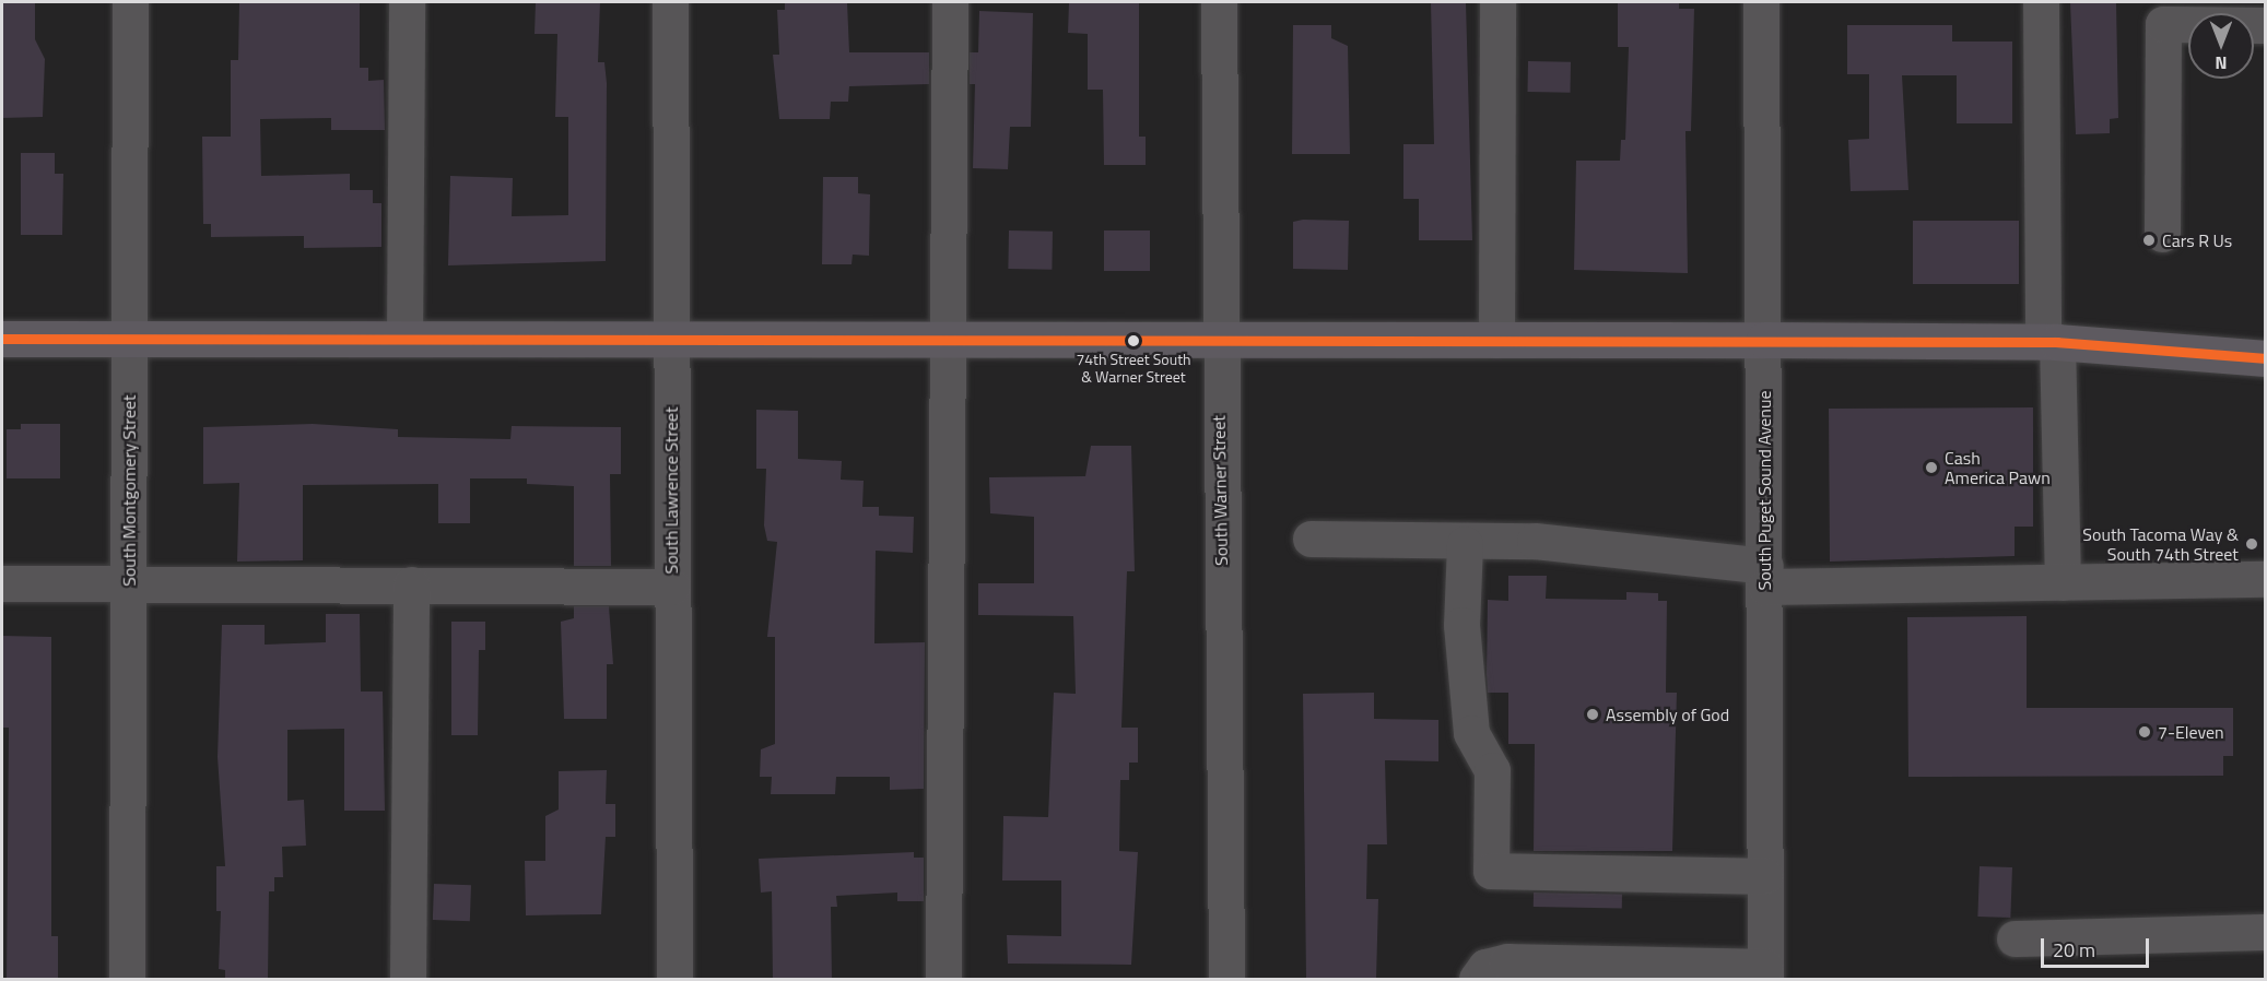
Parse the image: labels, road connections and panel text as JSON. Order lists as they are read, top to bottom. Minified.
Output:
{"streets":{"street":["South Montgomery Street","South Lawrence Street","South Warner Street","South Puget Sound Avenue"]},"places":["Cars R Us","74th Street South & Warner Street","Cash America Pawn","South Tacoma Way & South 74th Street","Assembly of God","7-Eleven"],"scale_bar":"20 m","north":"bottom"}
